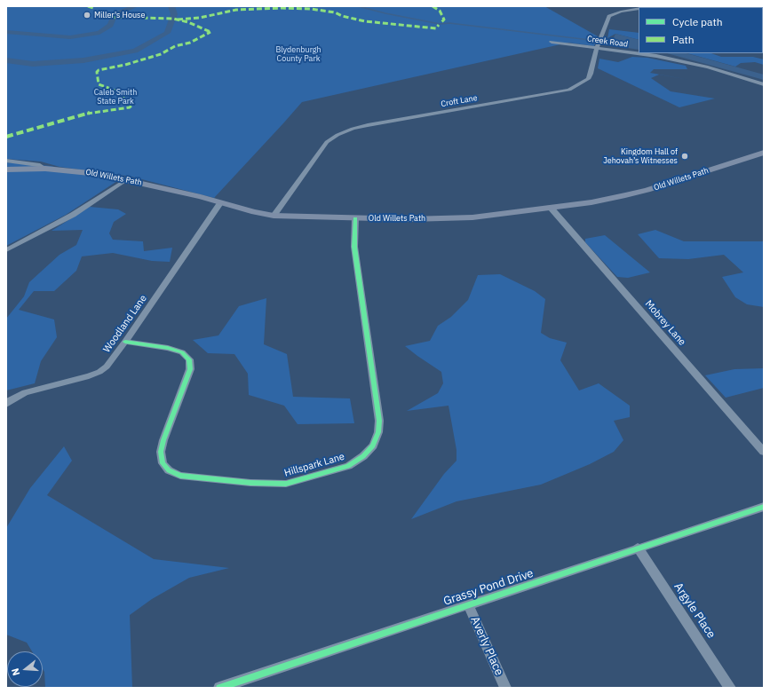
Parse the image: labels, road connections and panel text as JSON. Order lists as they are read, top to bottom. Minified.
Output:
{"streets":{"main road":["Old Willets Path"],"street":["Creek Road","Croft Lane","Mobrey Lane","Woodland Lane","Hillspark Lane","Grassy Pond Drive","Argyle Place","Averly Place"]},"crossings":[["Creek Road","Croft Lane"],["Croft Lane","Old Willets Path"],["Old Willets Path","Mobrey Lane"],["Old Willets Path","Woodland Lane"],["Old Willets Path","Hillspark Lane"],["Woodland Lane","Hillspark Lane"],["Grassy Pond Drive","Argyle Place"],["Grassy Pond Drive","Averly Place"]],"parks":["Blydenburgh County Park","Caleb Smith State Park"],"places":["Miller's House","Kingdom Hall of Jehovah’s Witnesses"],"legend":["Cycle path","Path"],"north":"left"}
